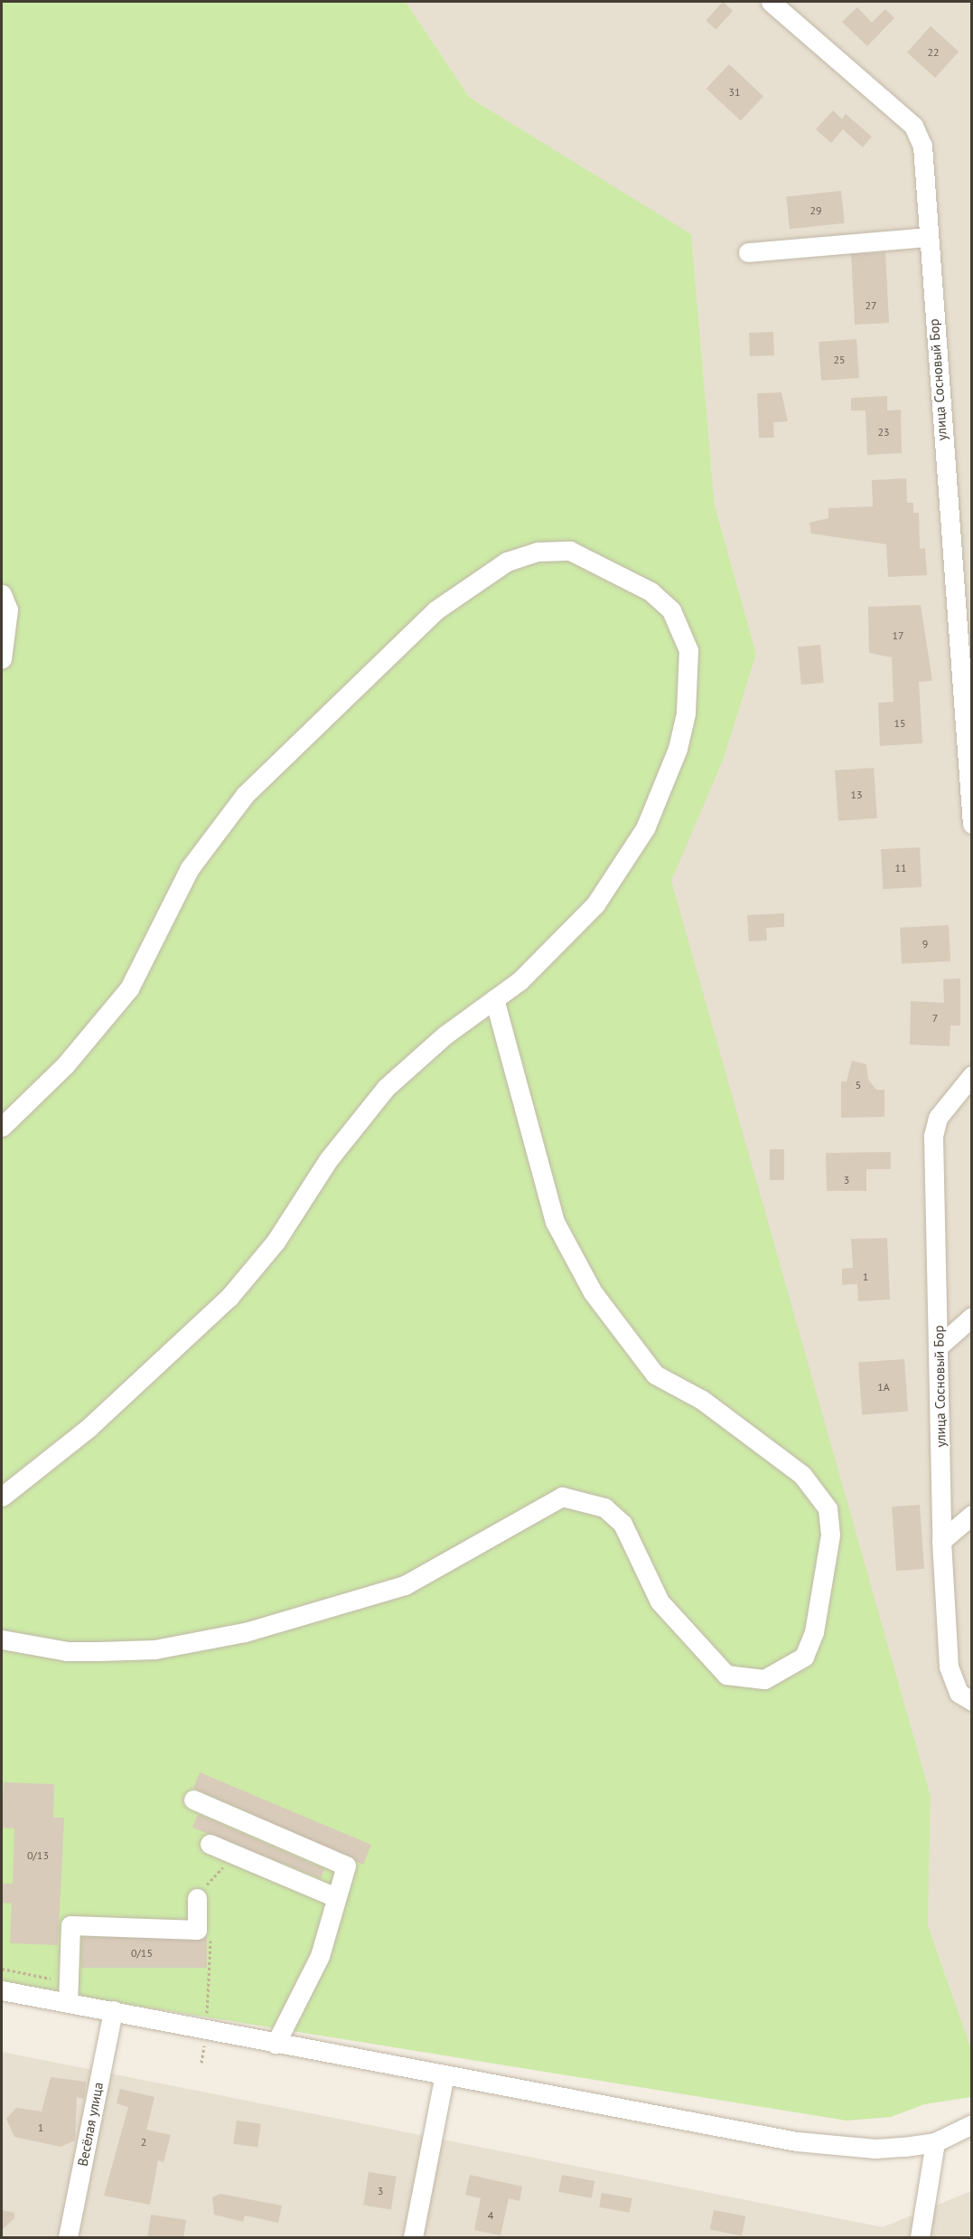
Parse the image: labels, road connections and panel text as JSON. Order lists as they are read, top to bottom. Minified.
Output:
{"streets":{"street":["улица Сосновый Бор","Весёлая улица"]},"house_numbers":["22","31","29","27","25","23","17","15","13","11","9","7","5","3","1","1А","0/13","0/15","1","2","3","4"]}
